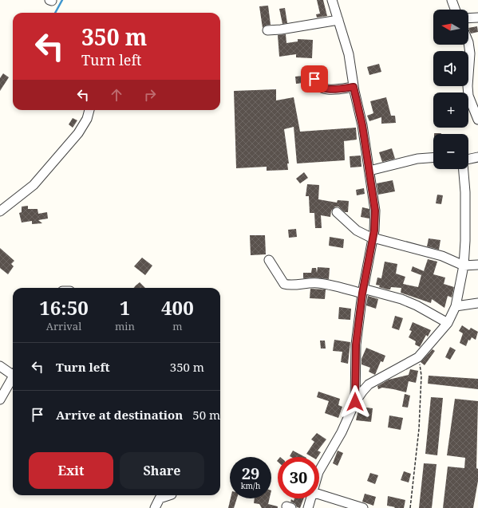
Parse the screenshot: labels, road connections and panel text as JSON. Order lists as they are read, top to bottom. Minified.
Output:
{"north":"left","page":{"map_buttons":["+","−"],"turn":["350 m","Turn left"],"eta":["16:50","Arrival","1","min","400","m"],"list":[{"name":"Turn left","value":"350 m"},{"name":"Arrive at destination","value":"50 m"}],"buttons":["Exit","Share"],"speed":"29 km/h","limit":"30"}}
